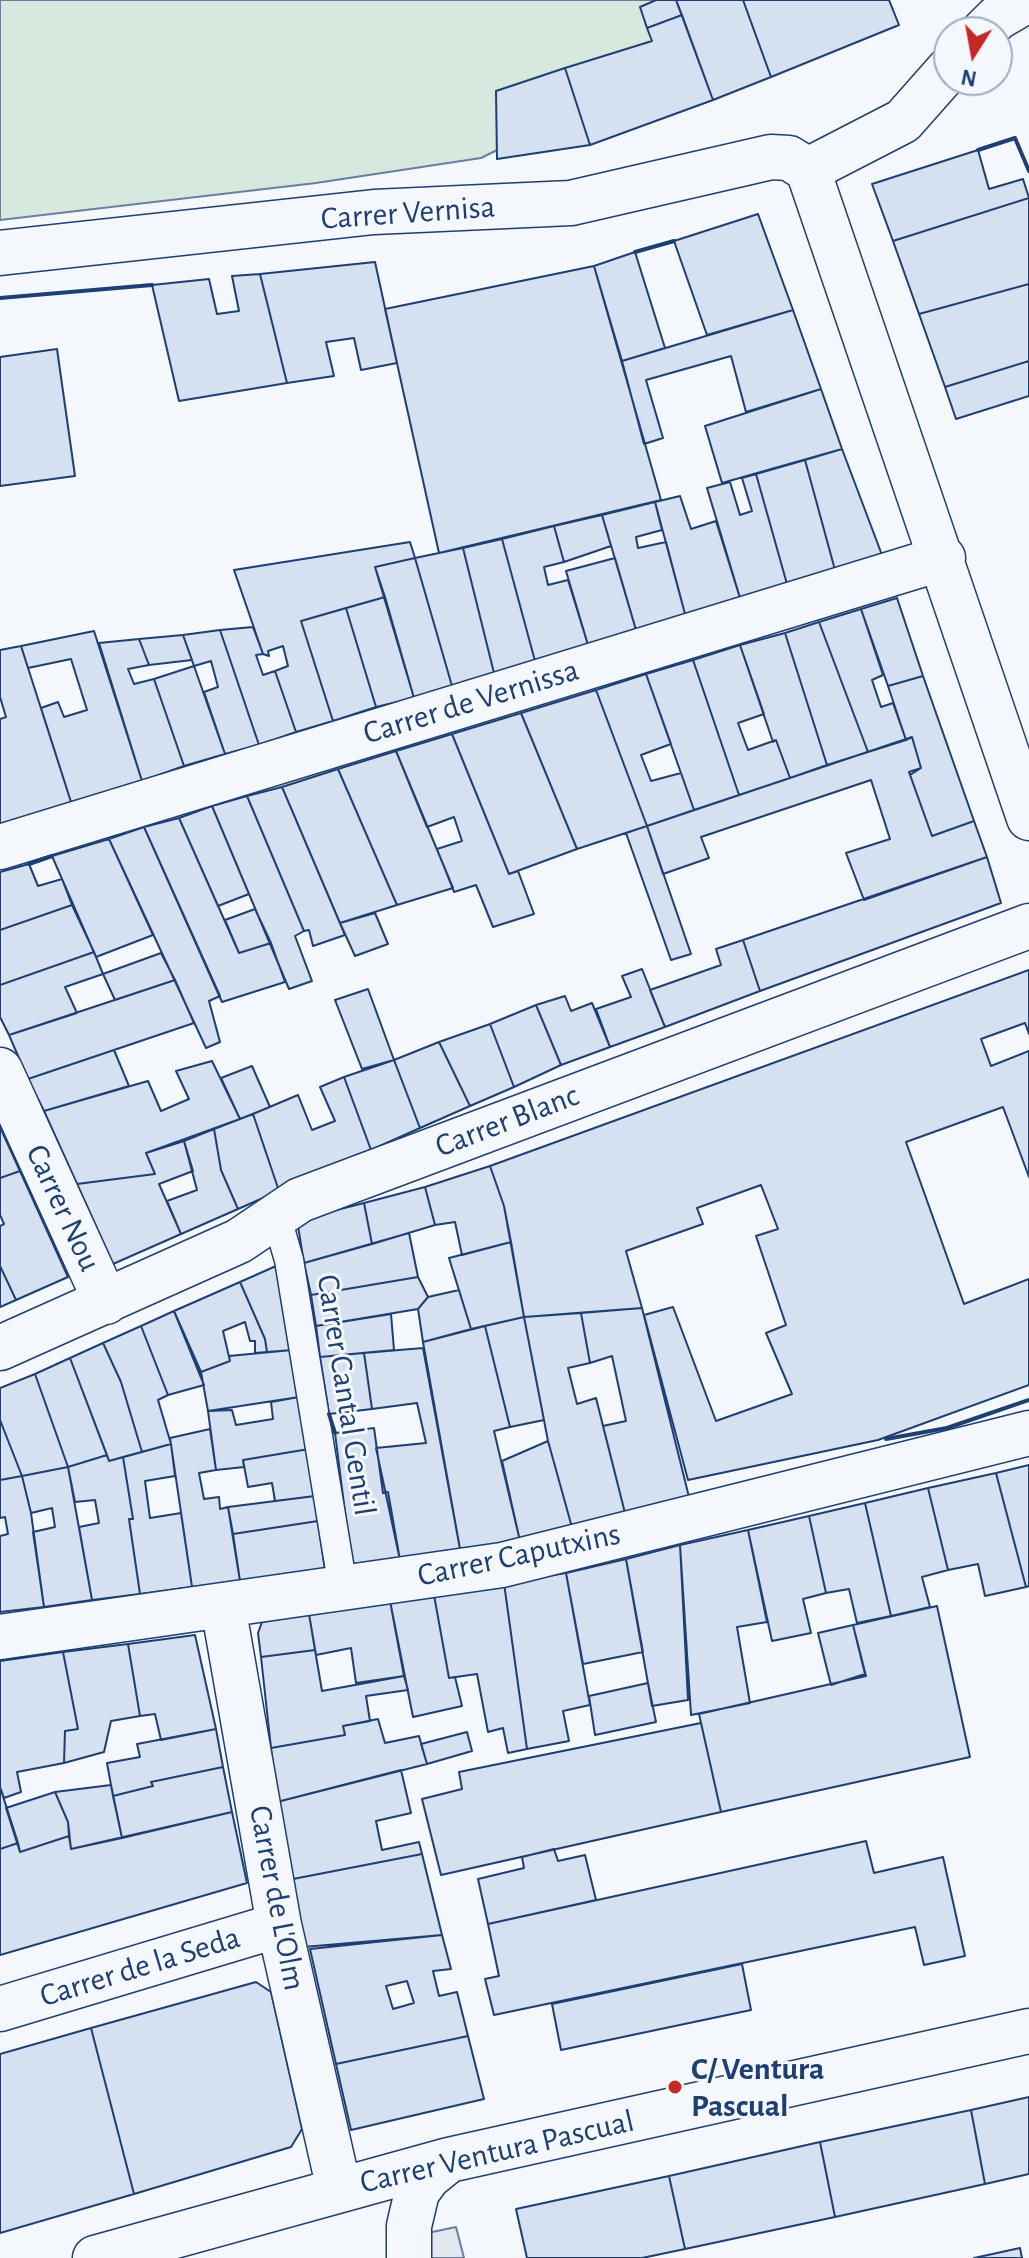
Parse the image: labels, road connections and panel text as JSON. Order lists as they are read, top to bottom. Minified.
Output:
{"streets":{"street":["Carrer Vernisa","Carrer de Vernissa","Carrer Blanc","Carrer Nou","Carrer Caputxins","Carrer de L'Olm","Carrer de la Seda","Carrer Ventura Pascual"],"lane":["Carrer Cantal Gentil"]},"crossings":[["Carrer Blanc","Carrer Nou"],["Carrer Blanc","Carrer Cantal Gentil"],["Carrer Cantal Gentil","Carrer Caputxins"],["Carrer Caputxins","Carrer de L'Olm"],["Carrer de L'Olm","Carrer de la Seda"],["Carrer de L'Olm","Carrer Ventura Pascual"]],"places":["C/ Ventura Pascual"],"north":"bottom"}
